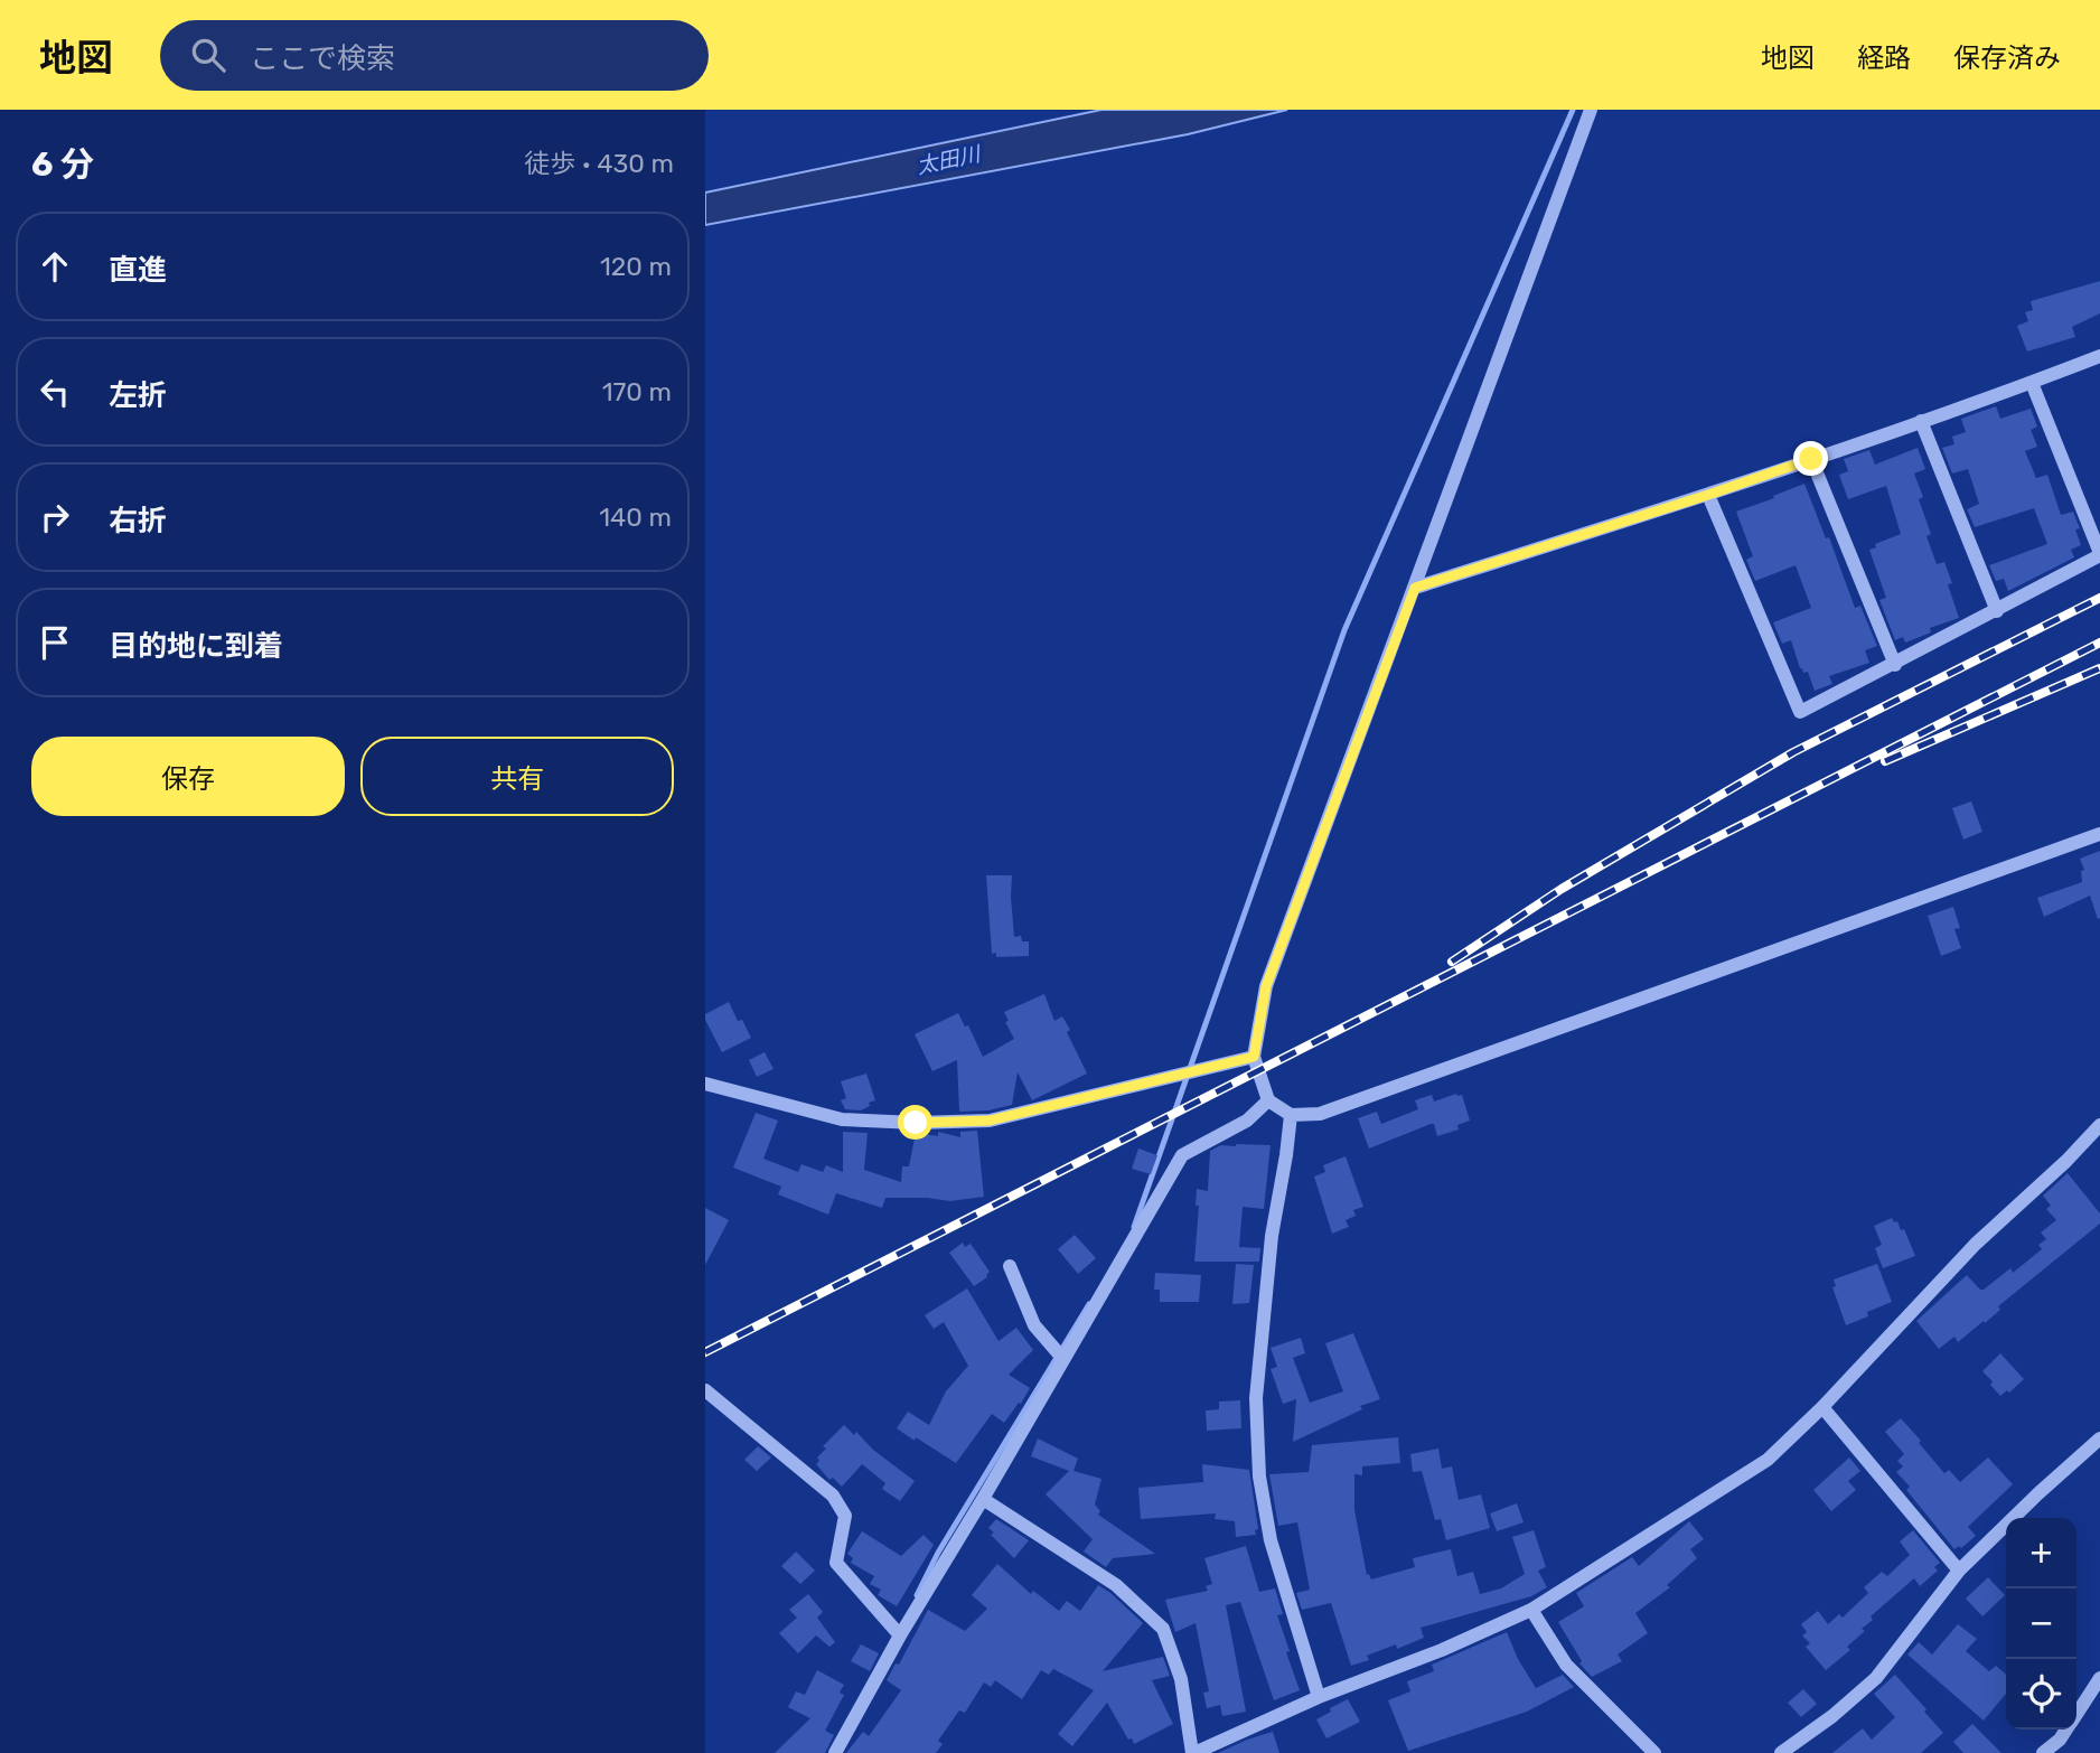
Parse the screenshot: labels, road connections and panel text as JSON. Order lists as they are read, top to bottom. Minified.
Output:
{"water":["太田川"],"page":{"header":"地図","search":"ここで検索","nav":["地図","経路","保存済み"],"heading":["6 分","徒歩 · 430 m"],"list":[["直進","120 m"],["左折","170 m"],["右折","140 m"],"目的地に到着"],"buttons":["保存","共有"],"map_buttons":["+","−"]}}
